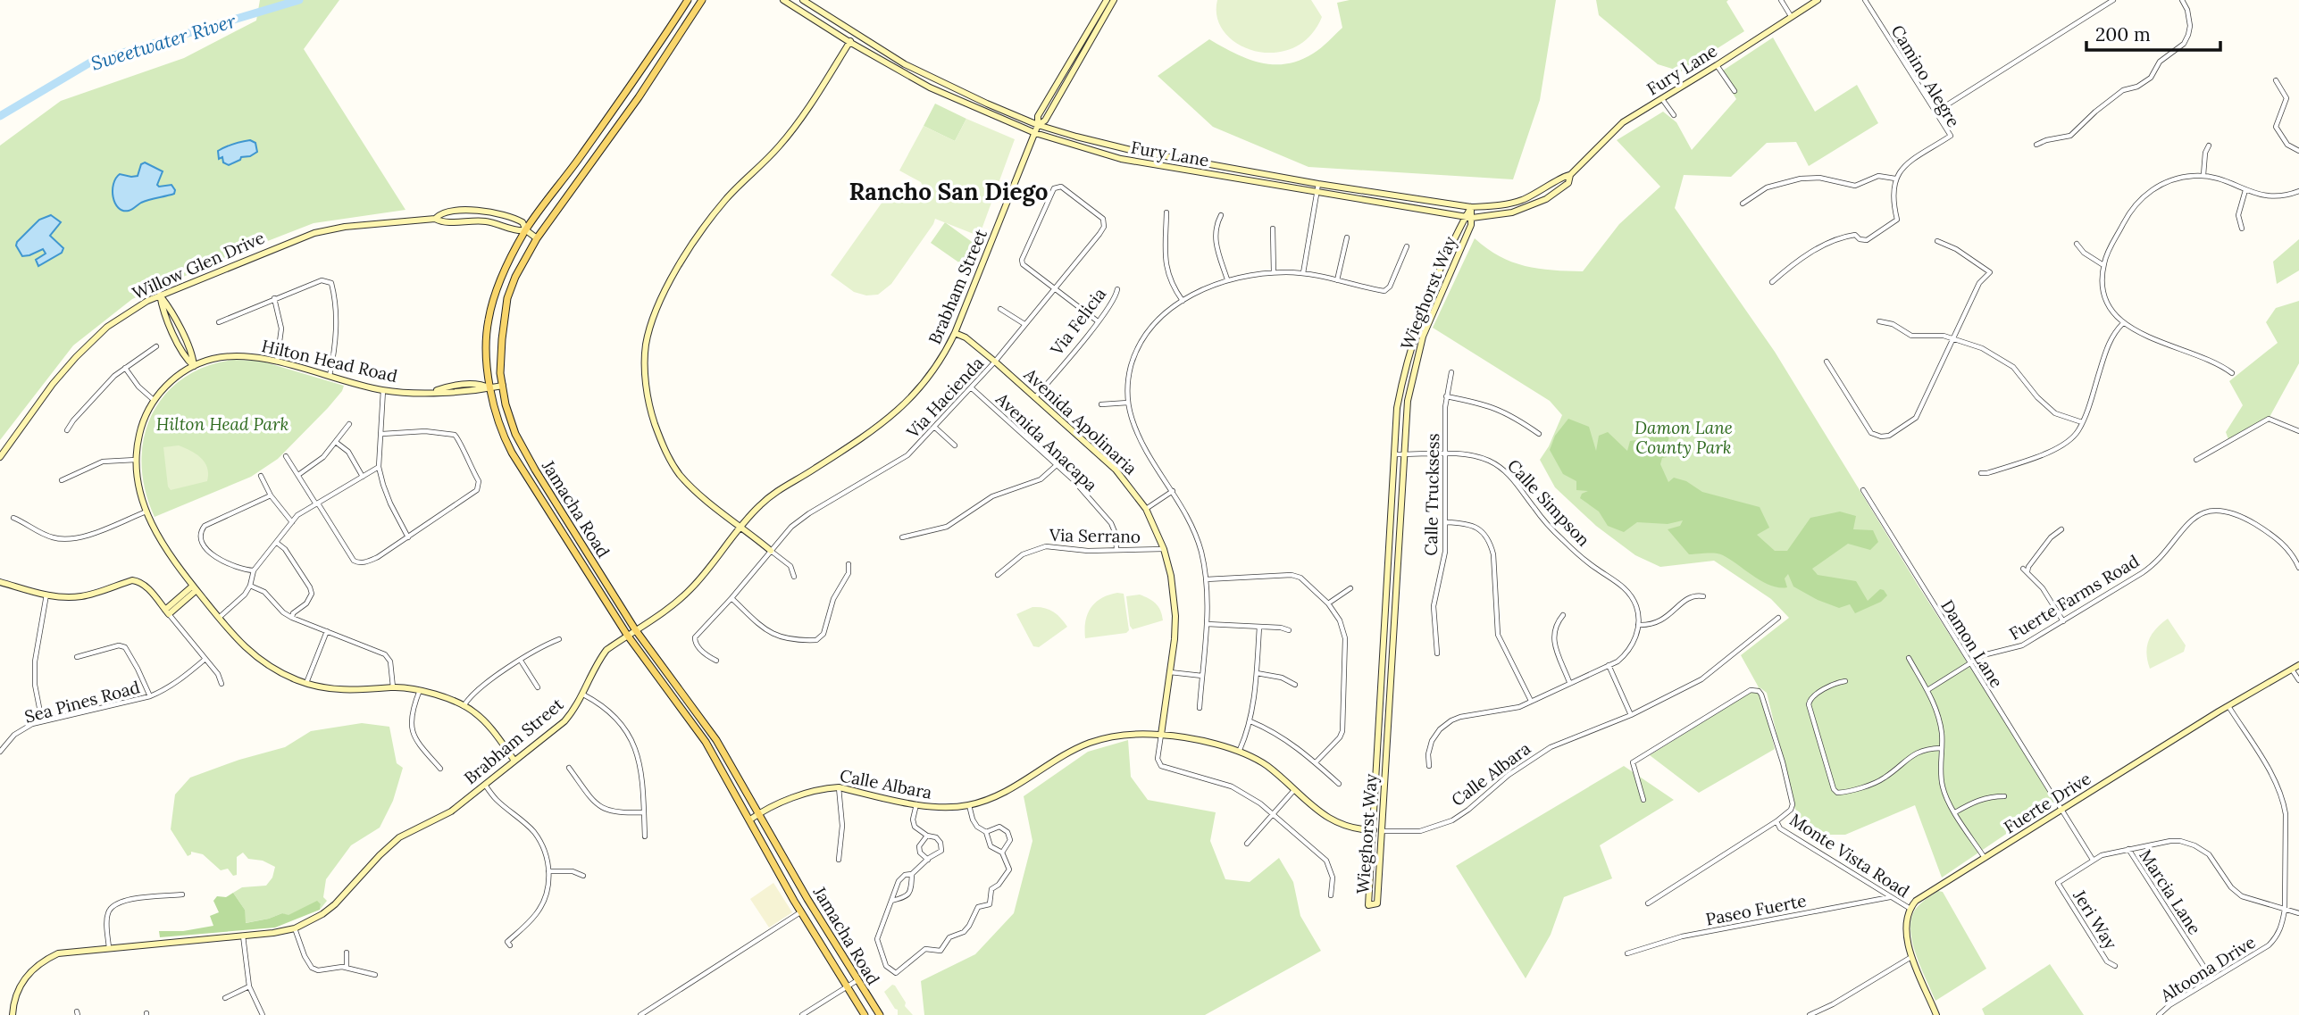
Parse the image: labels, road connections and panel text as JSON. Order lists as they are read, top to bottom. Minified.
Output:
{"streets":{"main road":["Jamacha Road"],"street":["Fury Lane","Camino Alegre","Willow Glen Drive","Brabham Street","Wieghorst Way","Via Felicia","Hilton Head Road","Via Hacienda","Avenida Apolinaria","Avenida Anacapa","Calle Trucksess","Calle Simpson","Via Serrano","Fuerte Farms Road","Damon Lane","Sea Pines Road","Calle Albara","Fuerte Drive","Monte Vista Road","Marcia Lane","Paseo Fuerte","Jeri Way","Altoona Drive"]},"crossings":[["Fury Lane","Brabham Street"],["Fury Lane","Wieghorst Way"],["Willow Glen Drive","Jamacha Road"],["Brabham Street","Hilton Head Road"],["Brabham Street","Avenida Apolinaria"],["Brabham Street","Jamacha Road"],["Wieghorst Way","Calle Simpson"],["Wieghorst Way","Calle Albara"],["Via Felicia","Avenida Apolinaria"],["Hilton Head Road","Jamacha Road"],["Via Hacienda","Avenida Apolinaria"],["Via Hacienda","Avenida Anacapa"],["Avenida Apolinaria","Via Serrano"],["Avenida Apolinaria","Calle Albara"],["Avenida Anacapa","Via Serrano"],["Calle Trucksess","Calle Simpson"],["Jamacha Road","Calle Albara"],["Fuerte Farms Road","Damon Lane"],["Damon Lane","Fuerte Drive"],["Fuerte Drive","Monte Vista Road"],["Fuerte Drive","Altoona Drive"],["Monte Vista Road","Paseo Fuerte"],["Marcia Lane","Altoona Drive"]],"districts":["Rancho San Diego"],"water":["Sweetwater River"],"parks":["Hilton Head Park","Damon Lane County Park"],"scale_bar":"200 m"}
